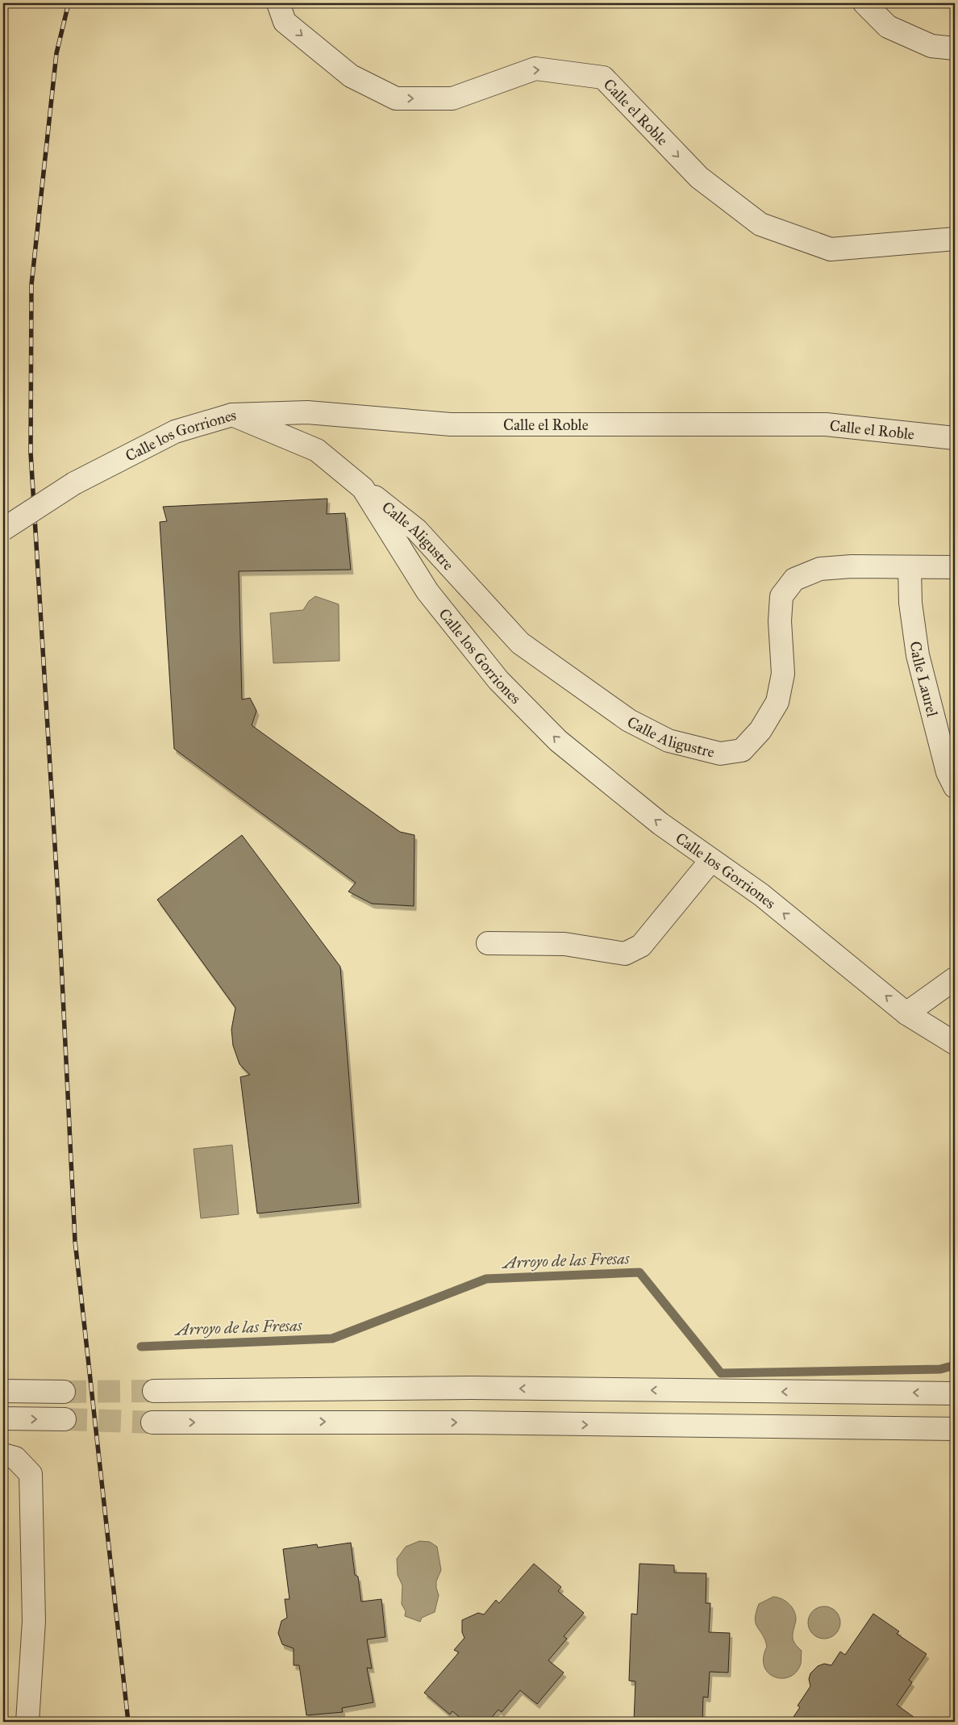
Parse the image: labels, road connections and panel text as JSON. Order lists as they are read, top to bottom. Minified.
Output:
{"streets":{"street":["Calle el Roble","Calle los Gorriones","Calle Aligustre","Calle Laurel"]},"crossings":[["Calle el Roble","Calle los Gorriones"],["Calle los Gorriones","Calle Aligustre"],["Calle Aligustre","Calle Laurel"]],"one_way":["Calle los Gorriones"],"water":["Arroyo de las Fresas"]}
